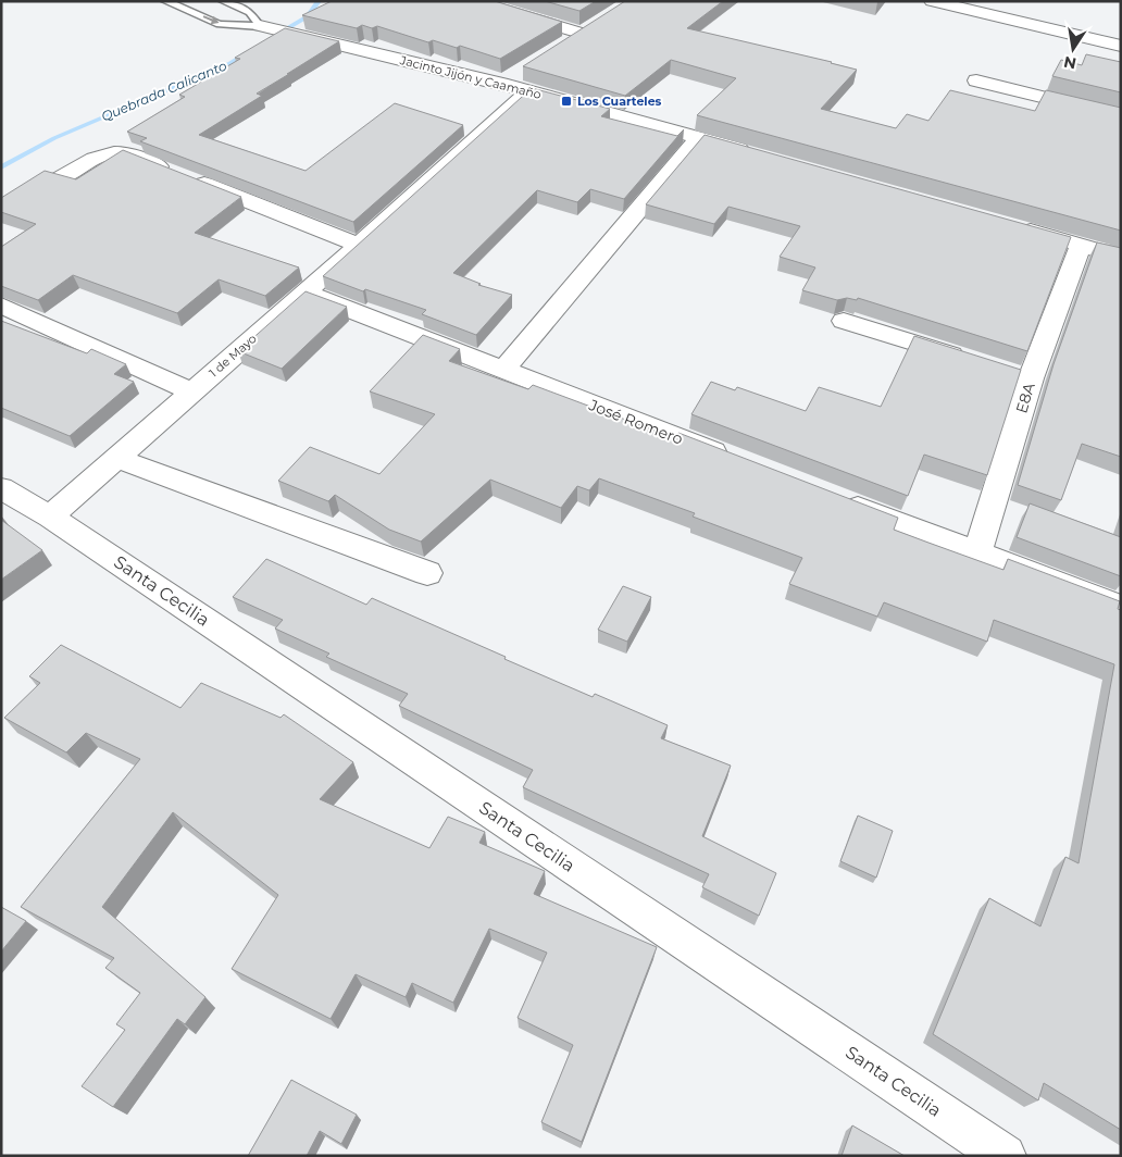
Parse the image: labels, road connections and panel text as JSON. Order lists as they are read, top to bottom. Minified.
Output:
{"streets":{"street":["Jacinto Jijón y Caamaño","1 de Mayo","E8A","José Romero","Santa Cecilia"]},"crossings":[["Jacinto Jijón y Caamaño","1 de Mayo"],["1 de Mayo","José Romero"],["1 de Mayo","Santa Cecilia"]],"water":["Quebrada Calicanto"],"places":{"transit":["Los Cuarteles"]},"north":"bottom"}
